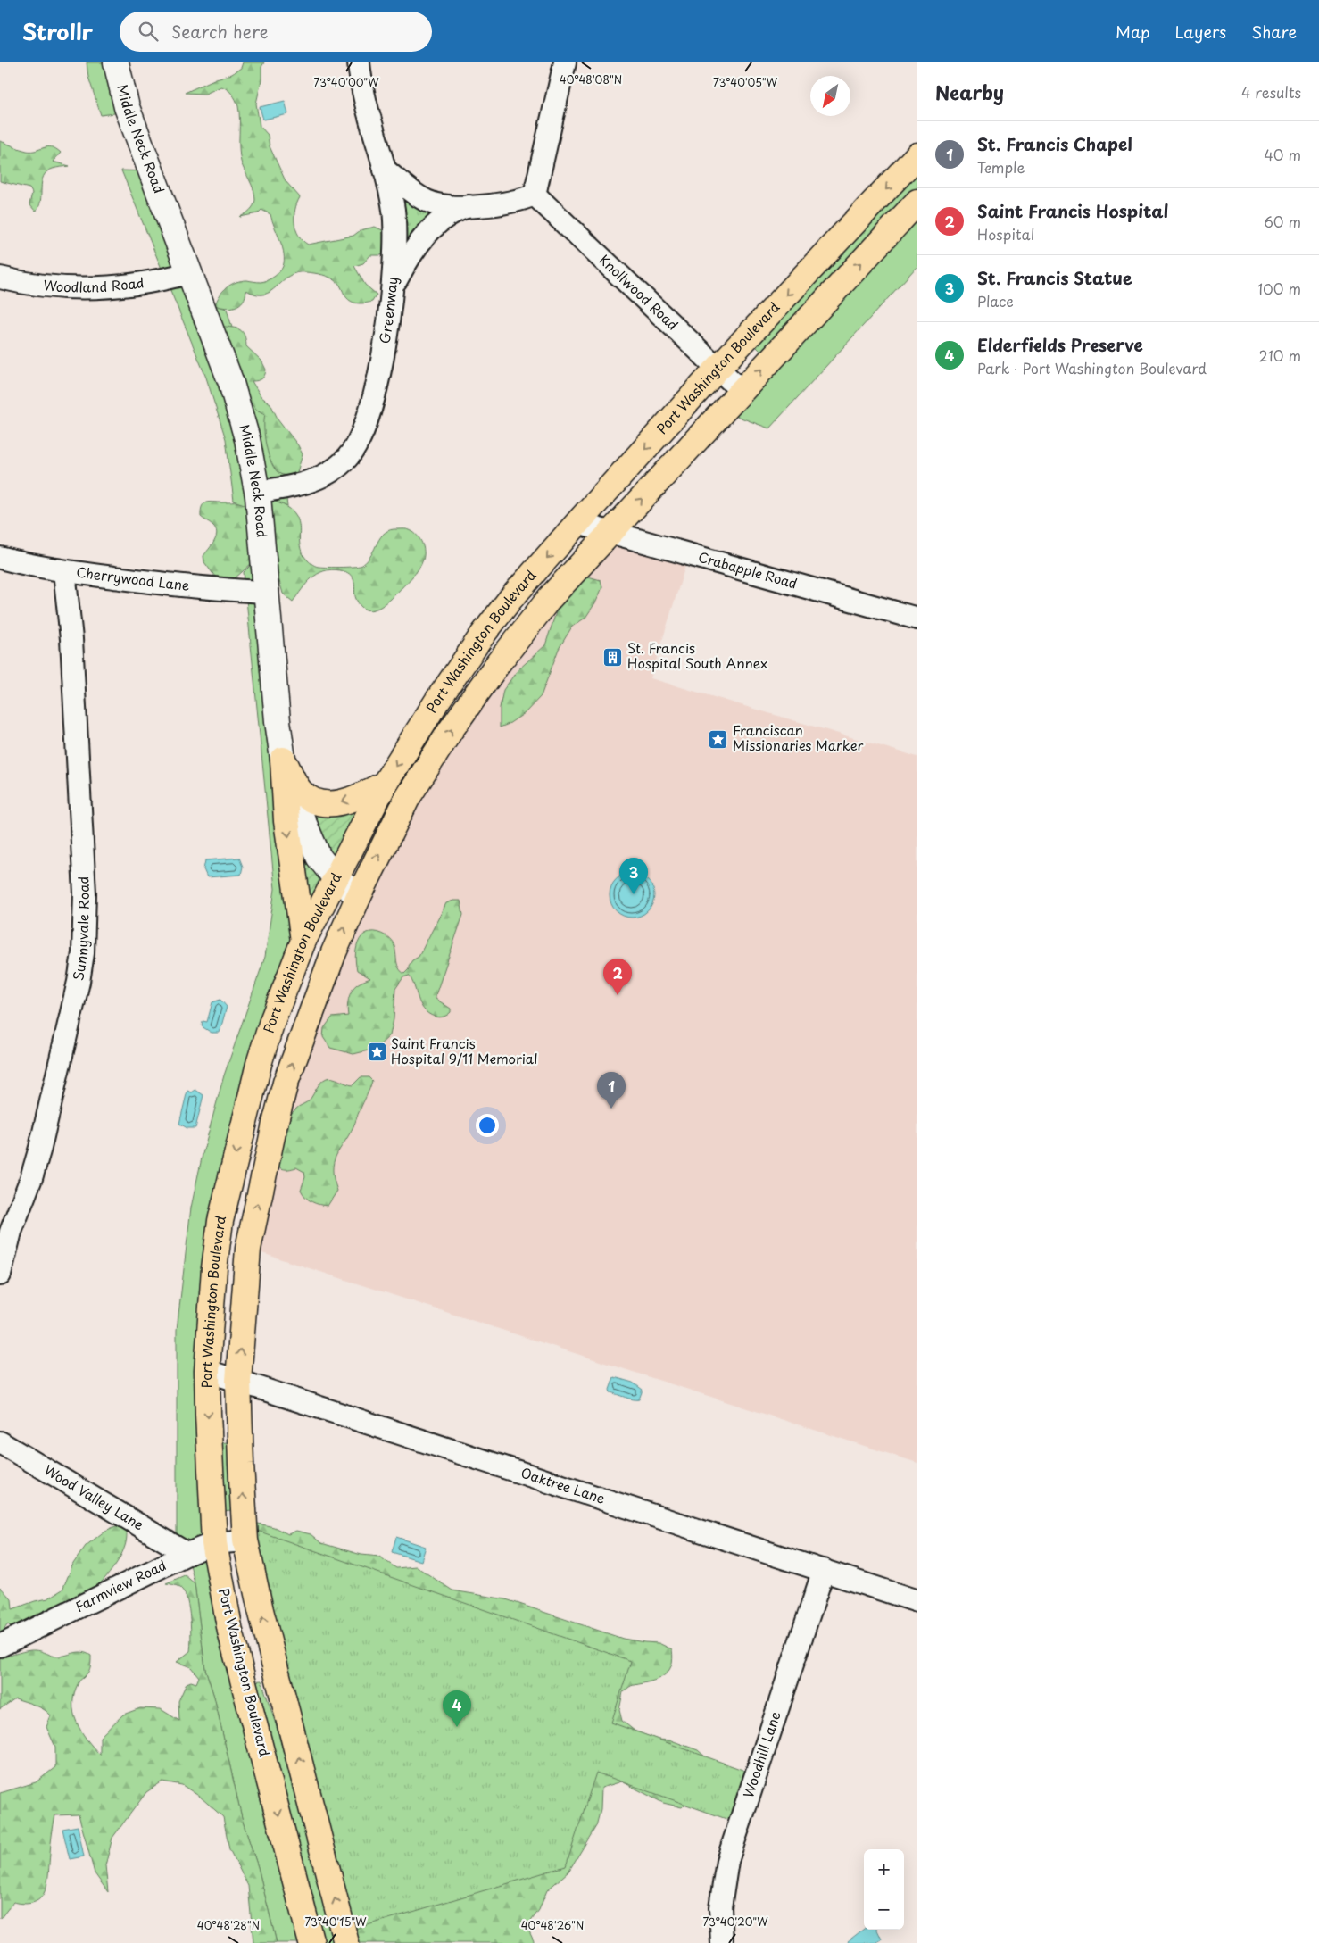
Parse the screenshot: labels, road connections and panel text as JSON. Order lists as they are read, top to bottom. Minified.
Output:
{"streets":{"main road":["Middle Neck Road","Port Washington Boulevard"],"street":["Woodland Road","Knollwood Road","Greenway","Crabapple Road","Cherrywood Lane","Sunnyvale Road","Oaktree Lane","Wood Valley Lane","Farmview Road","Woodhill Lane"]},"crossings":[["Middle Neck Road","Woodland Road"],["Middle Neck Road","Greenway"],["Middle Neck Road","Port Washington Boulevard"],["Middle Neck Road","Cherrywood Lane"],["Knollwood Road","Port Washington Boulevard"],["Port Washington Boulevard","Crabapple Road"],["Port Washington Boulevard","Oaktree Lane"],["Port Washington Boulevard","Farmview Road"],["Cherrywood Lane","Sunnyvale Road"],["Oaktree Lane","Woodhill Lane"],["Wood Valley Lane","Farmview Road"]],"places":{"building":["St. Francis Hospital South Annex"],"place":["Franciscan Missionaries Marker","Saint Francis Hospital 9/11 Memorial"]},"north":"bottom left","page":{"header":"Strollr","search":"Search here","nav":["Map","Layers","Share"],"heading":["Nearby","4 results"],"list":[{"mark":"1","name":"St. Francis Chapel","note":"Temple","value":"40 m"},{"mark":"2","name":"Saint Francis Hospital","note":"Hospital","value":"60 m"},{"mark":"3","name":"St. Francis Statue","note":"Place","value":"100 m"},{"mark":"4","name":"Elderfields Preserve","note":"Park · Port Washington Boulevard","value":"210 m"}],"pins":["3","2","1","4"],"map_buttons":["+","−"]},"coordinates":["40°48'08\"N","73°40'00\"W","73°40'05\"W","73°40'15\"W","73°40'20\"W","40°48'28\"N","40°48'26\"N"]}
